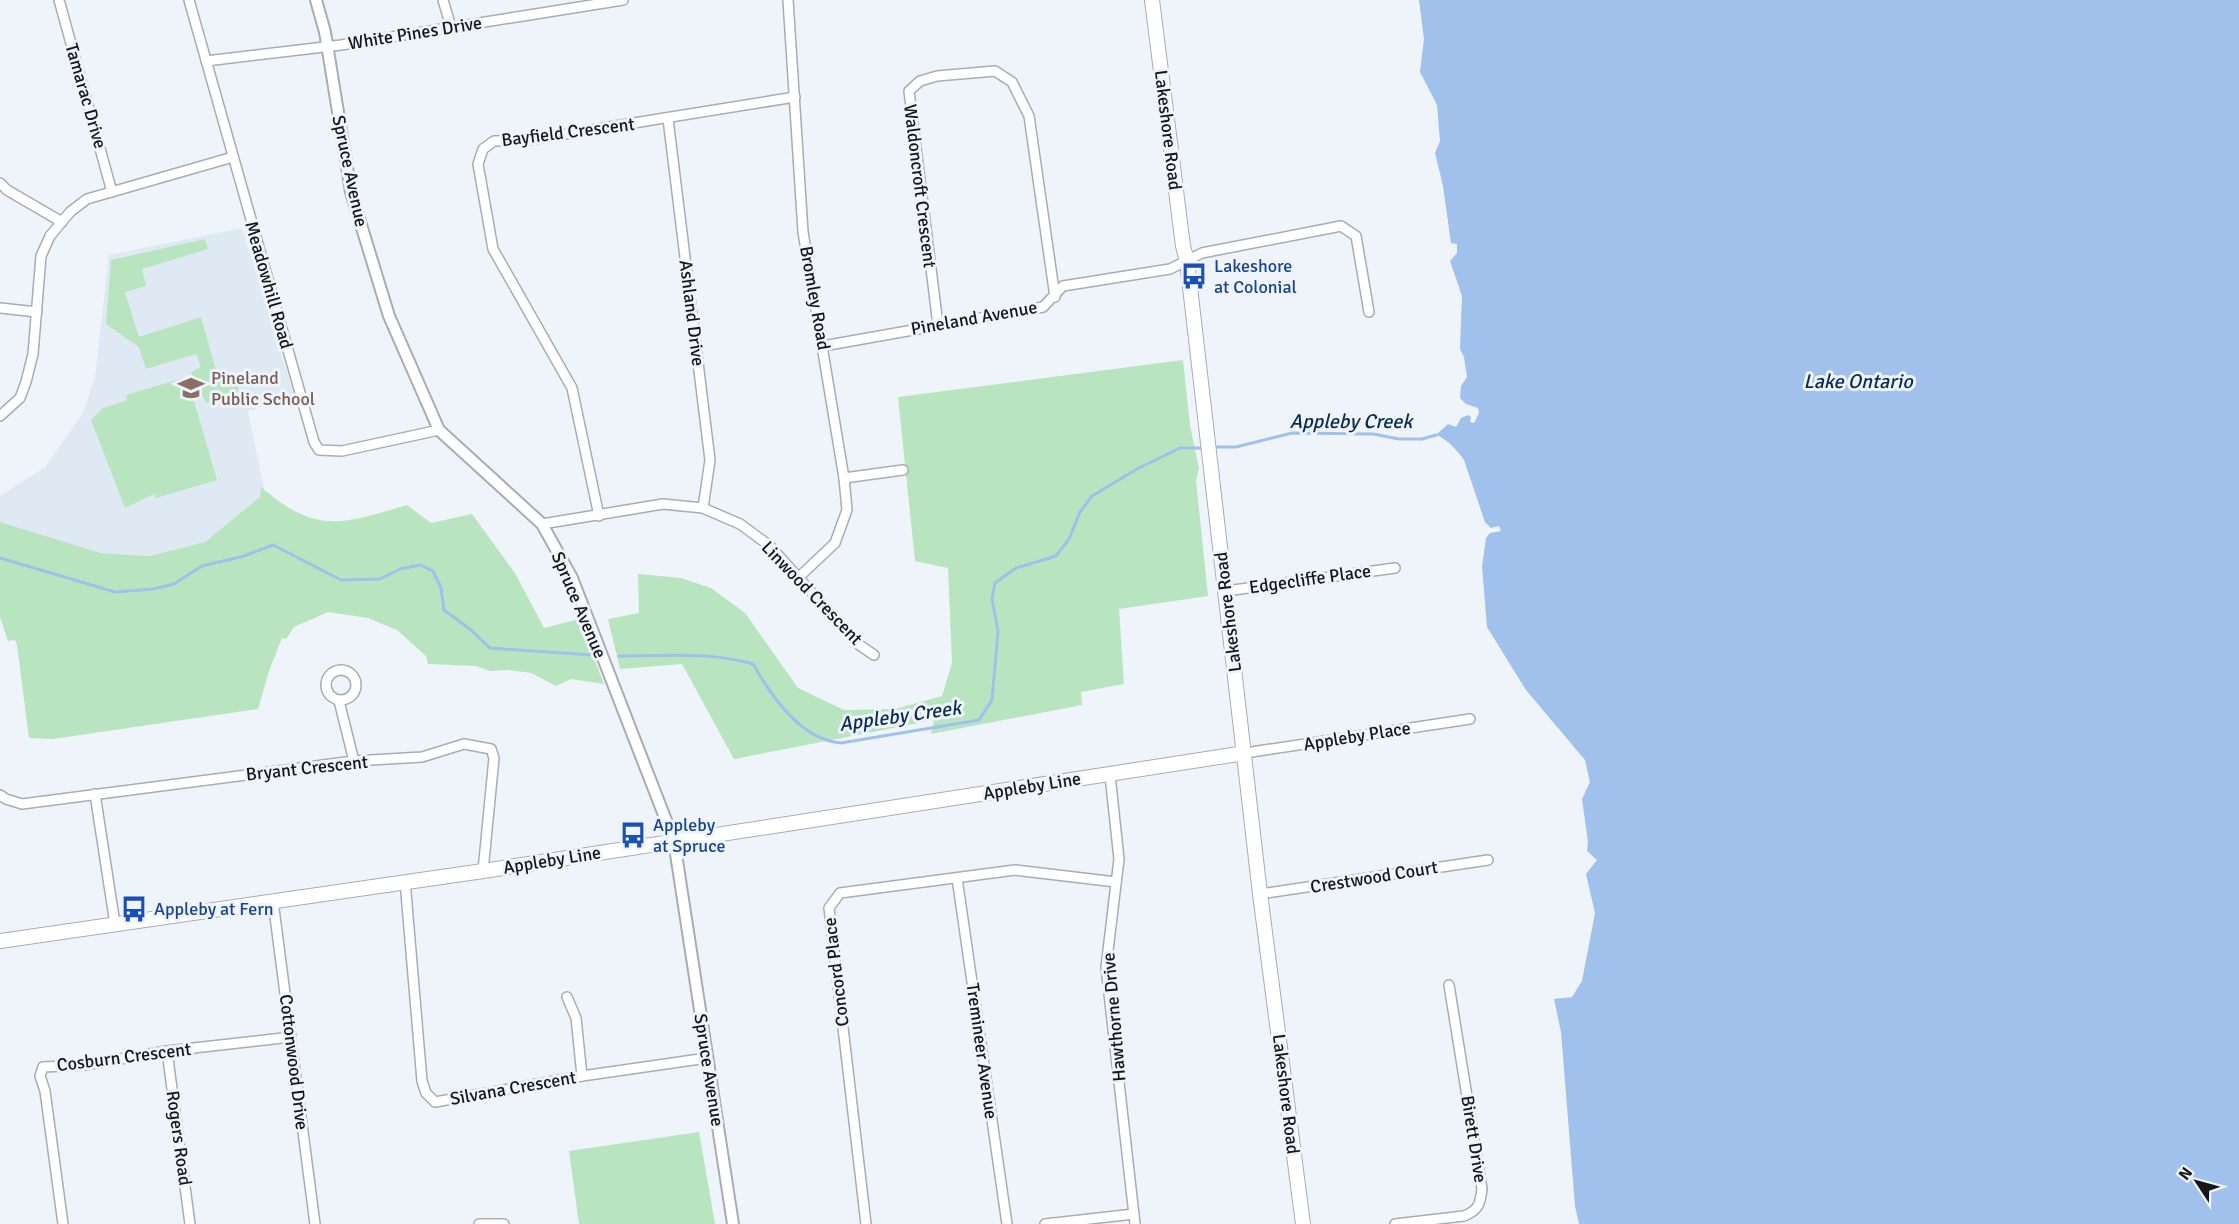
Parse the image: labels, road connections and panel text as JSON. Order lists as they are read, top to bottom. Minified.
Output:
{"streets":{"main road":["Lakeshore Road","Appleby Line"],"street":["White Pines Drive","Tamarac Drive","Bayfield Crescent","Spruce Avenue","Waldoncroft Crescent","Meadowhill Road","Bromley Road","Ashland Drive","Pineland Avenue","Edgecliffe Place","Linwood Crescent","Appleby Place","Bryant Crescent","Crestwood Court","Concord Place","Hawthorne Drive","Tremineer Avenue","Cosburn Crescent","Cottonwood Drive","Silvana Crescent","Rogers Road","Birett Drive"]},"crossings":[["White Pines Drive","Spruce Avenue"],["White Pines Drive","Meadowhill Road"],["Lakeshore Road","Pineland Avenue"],["Lakeshore Road","Edgecliffe Place"],["Lakeshore Road","Appleby Place"],["Lakeshore Road","Appleby Line"],["Lakeshore Road","Crestwood Court"],["Bayfield Crescent","Bromley Road"],["Bayfield Crescent","Ashland Drive"],["Bayfield Crescent","Linwood Crescent"],["Spruce Avenue","Meadowhill Road"],["Spruce Avenue","Linwood Crescent"],["Spruce Avenue","Appleby Line"],["Spruce Avenue","Silvana Crescent"],["Waldoncroft Crescent","Pineland Avenue"],["Bromley Road","Pineland Avenue"],["Bromley Road","Linwood Crescent"],["Ashland Drive","Linwood Crescent"],["Appleby Place","Appleby Line"],["Bryant Crescent","Appleby Line"],["Appleby Line","Hawthorne Drive"],["Appleby Line","Cottonwood Drive"],["Appleby Line","Silvana Crescent"],["Concord Place","Hawthorne Drive"],["Concord Place","Tremineer Avenue"],["Cosburn Crescent","Cottonwood Drive"],["Cosburn Crescent","Rogers Road"]],"water":["Lake Ontario","Appleby Creek"],"places":{"bus stop":["Lakeshore at Colonial","Appleby at Spruce","Appleby at Fern"],"school or university":["Pineland Public School"]},"north":"top left"}
